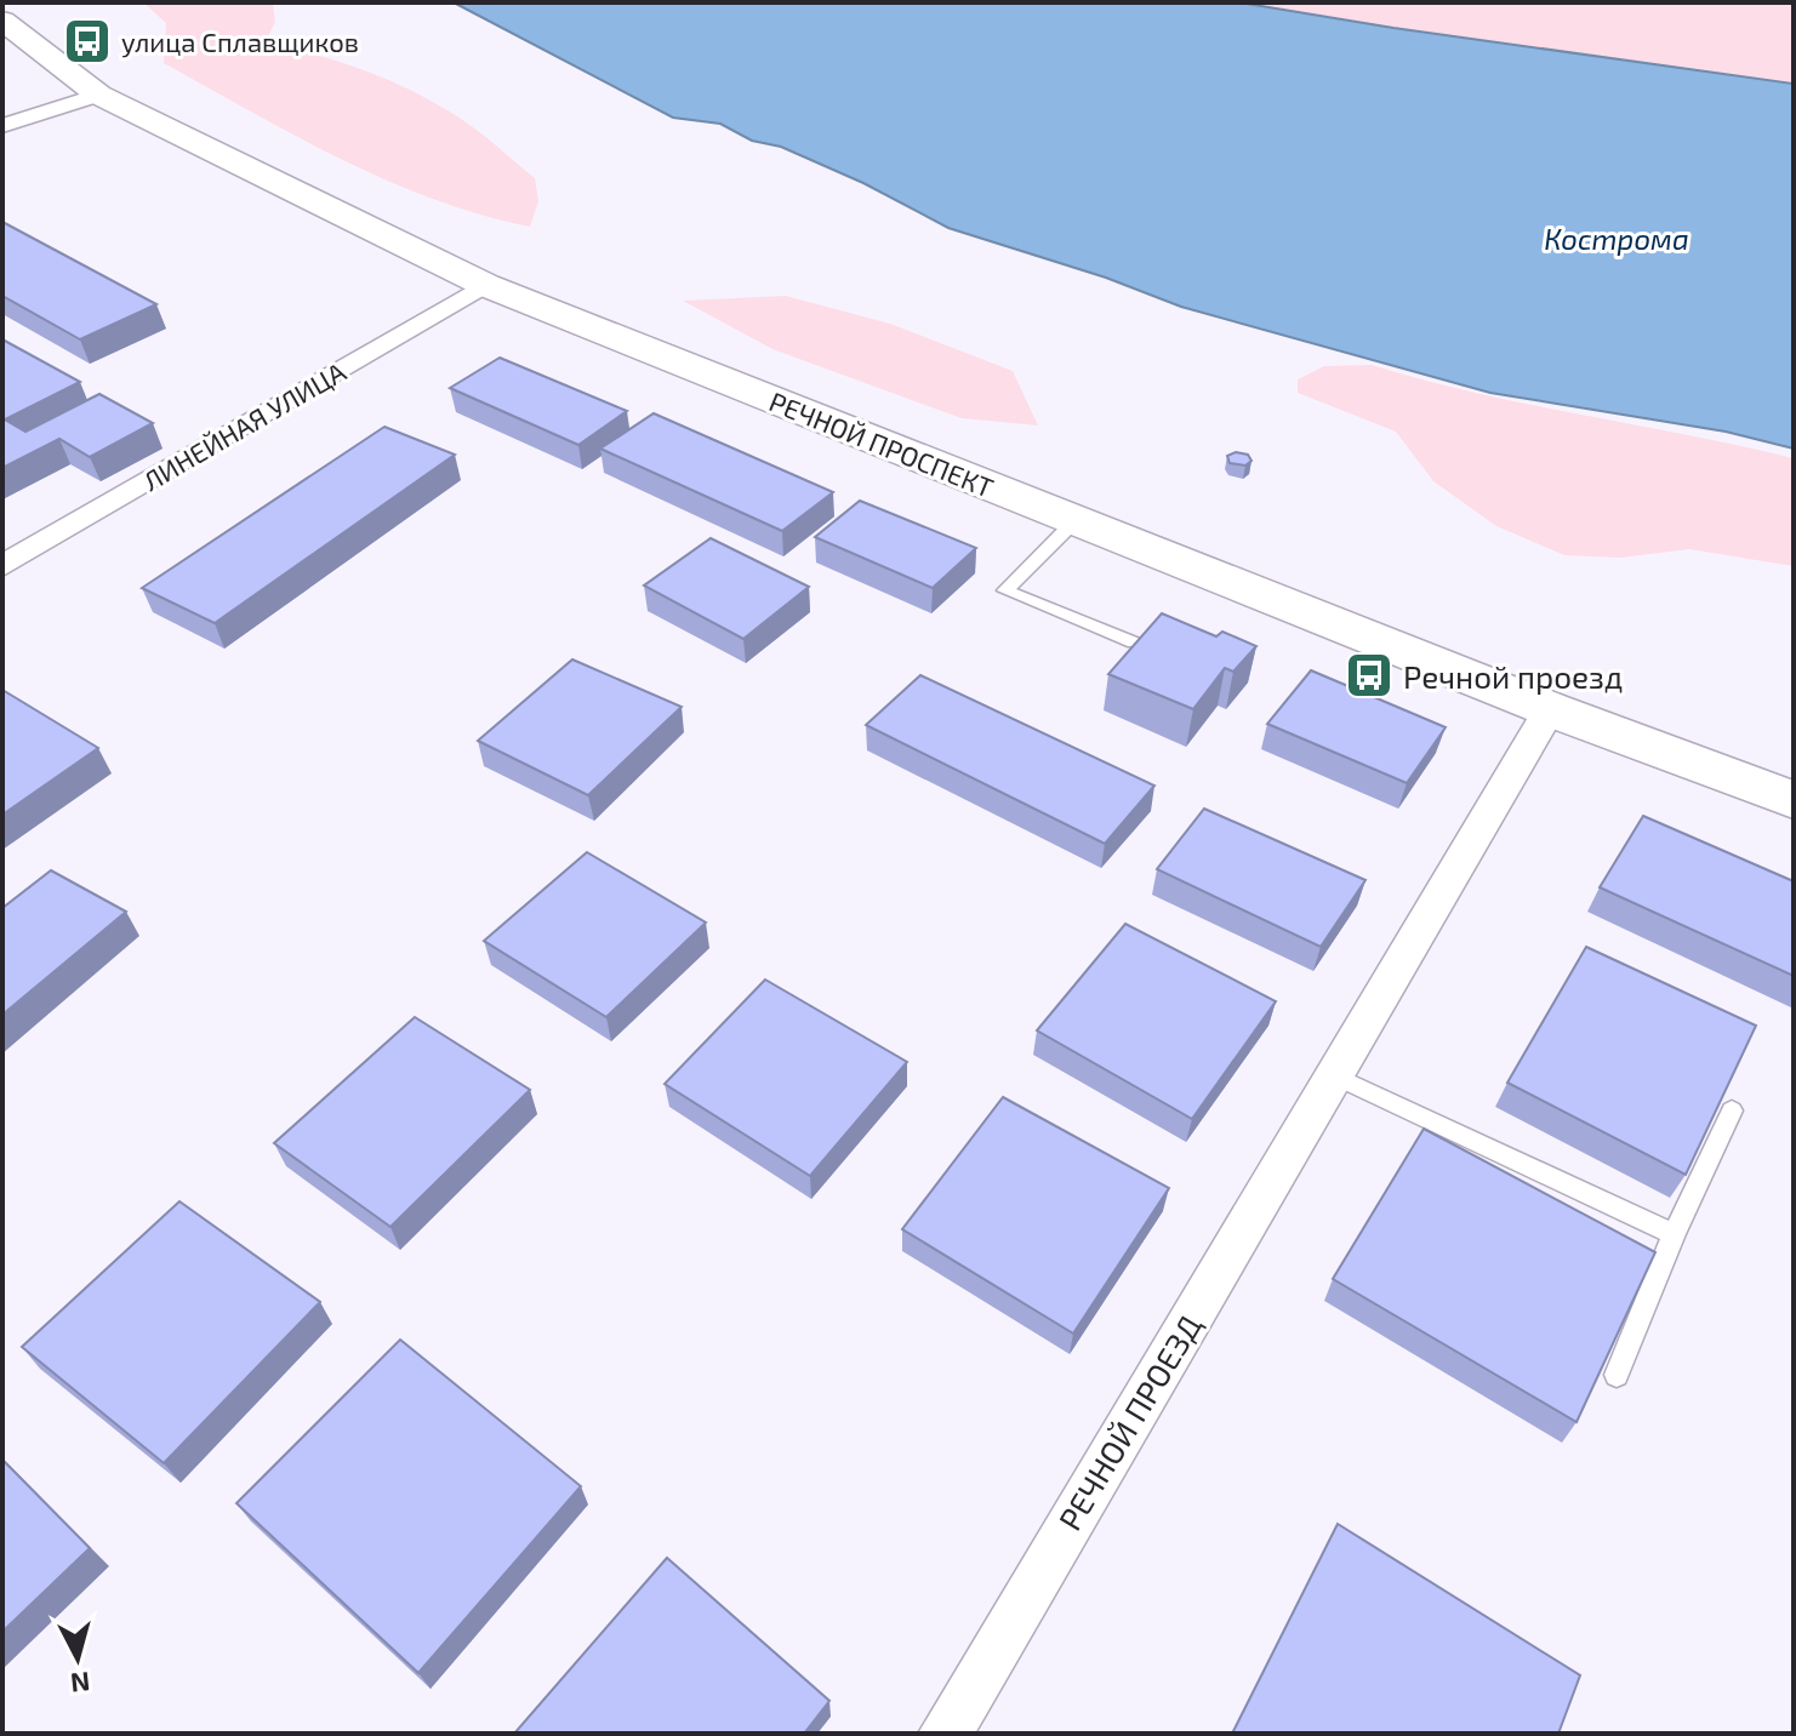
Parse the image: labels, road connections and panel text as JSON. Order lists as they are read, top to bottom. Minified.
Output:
{"streets":{"street":["ЛИНЕЙНАЯ УЛИЦА","РЕЧНОЙ ПРОСПЕКТ","РЕЧНОЙ ПРОЕЗД"]},"crossings":[["ЛИНЕЙНАЯ УЛИЦА","РЕЧНОЙ ПРОСПЕКТ"],["РЕЧНОЙ ПРОСПЕКТ","РЕЧНОЙ ПРОЕЗД"]],"water":["Кострома"],"places":{"bus stop":["улица Сплавщиков","Речной проезд"]},"north":"bottom"}
